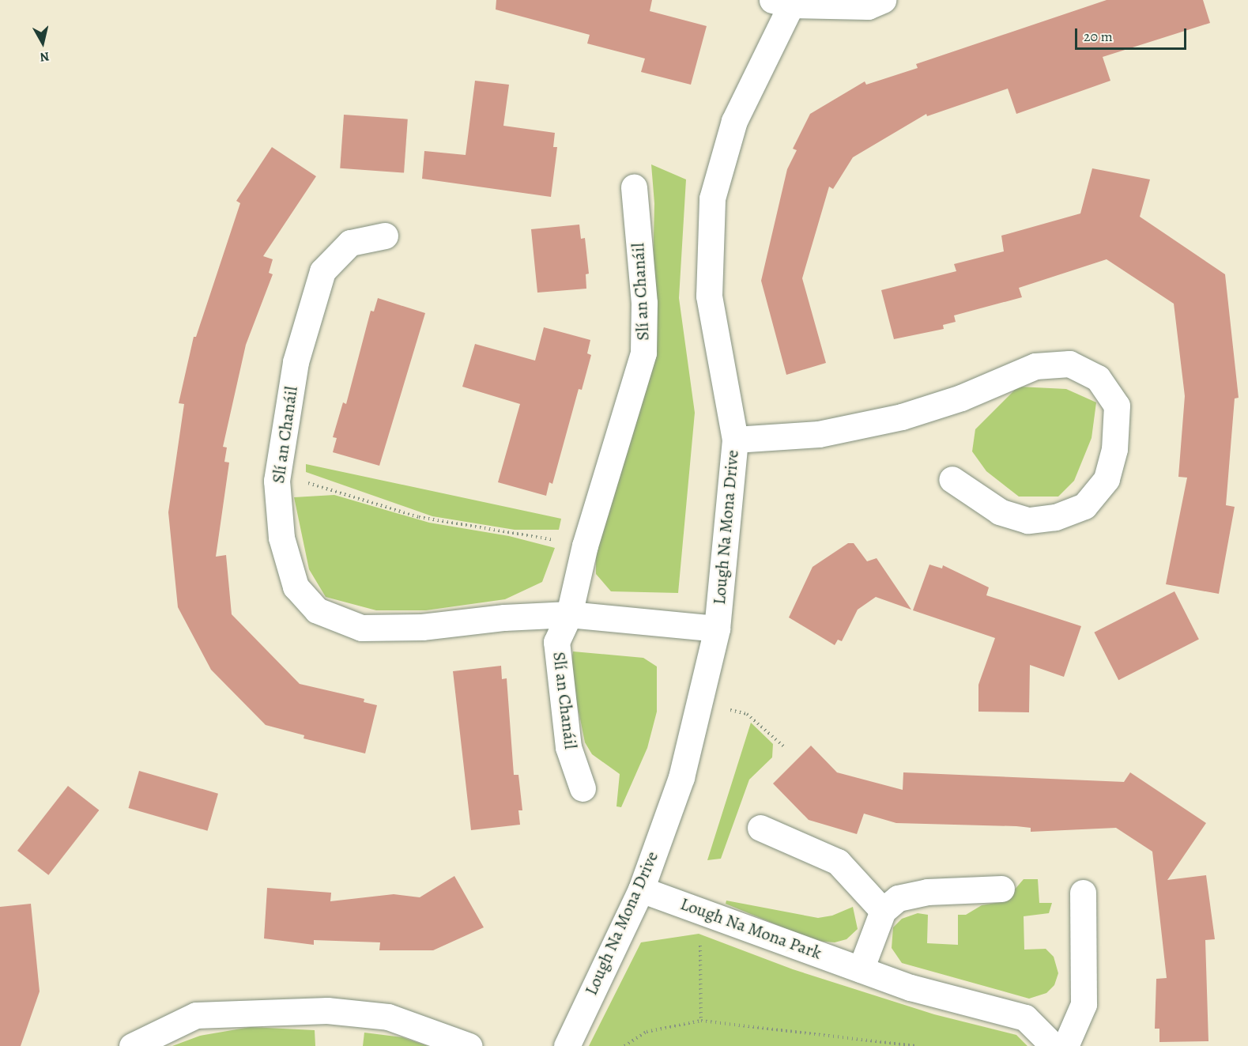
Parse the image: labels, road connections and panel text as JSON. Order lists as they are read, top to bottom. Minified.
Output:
{"streets":{"street":["Slí an Chanáil","Lough Na Mona Drive","Lough Na Mona Park"]},"crossings":[["Slí an Chanáil","Lough Na Mona Drive"],["Lough Na Mona Drive","Lough Na Mona Park"]],"scale_bar":"20 m","north":"bottom"}
